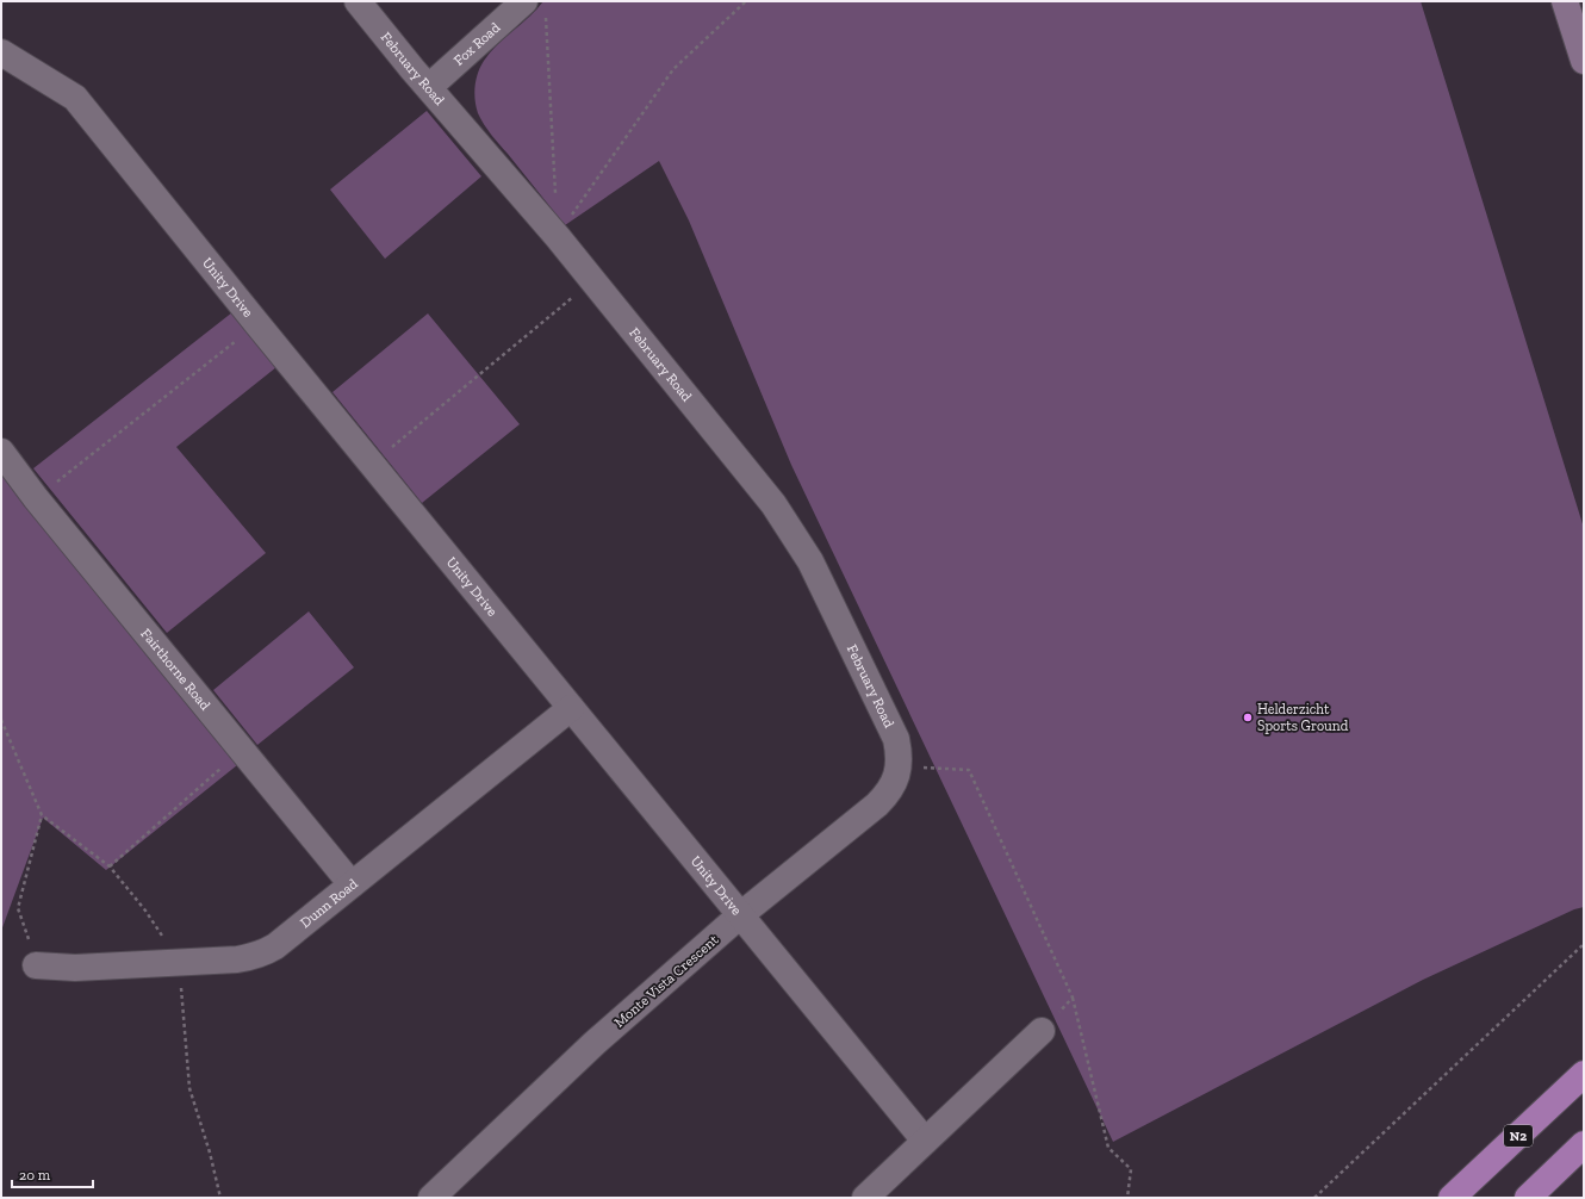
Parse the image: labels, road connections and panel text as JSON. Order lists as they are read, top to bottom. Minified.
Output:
{"streets":{"highway":["N2"],"street":["Fox Road","February Road","Unity Drive","Fairthorne Road","Dunn Road","Monte Vista Crescent"]},"crossings":[["Fox Road","February Road"],["February Road","Monte Vista Crescent"],["Unity Drive","Dunn Road"],["Unity Drive","Monte Vista Crescent"],["Fairthorne Road","Dunn Road"]],"places":["Helderzicht Sports Ground"],"scale_bar":"20 m"}
